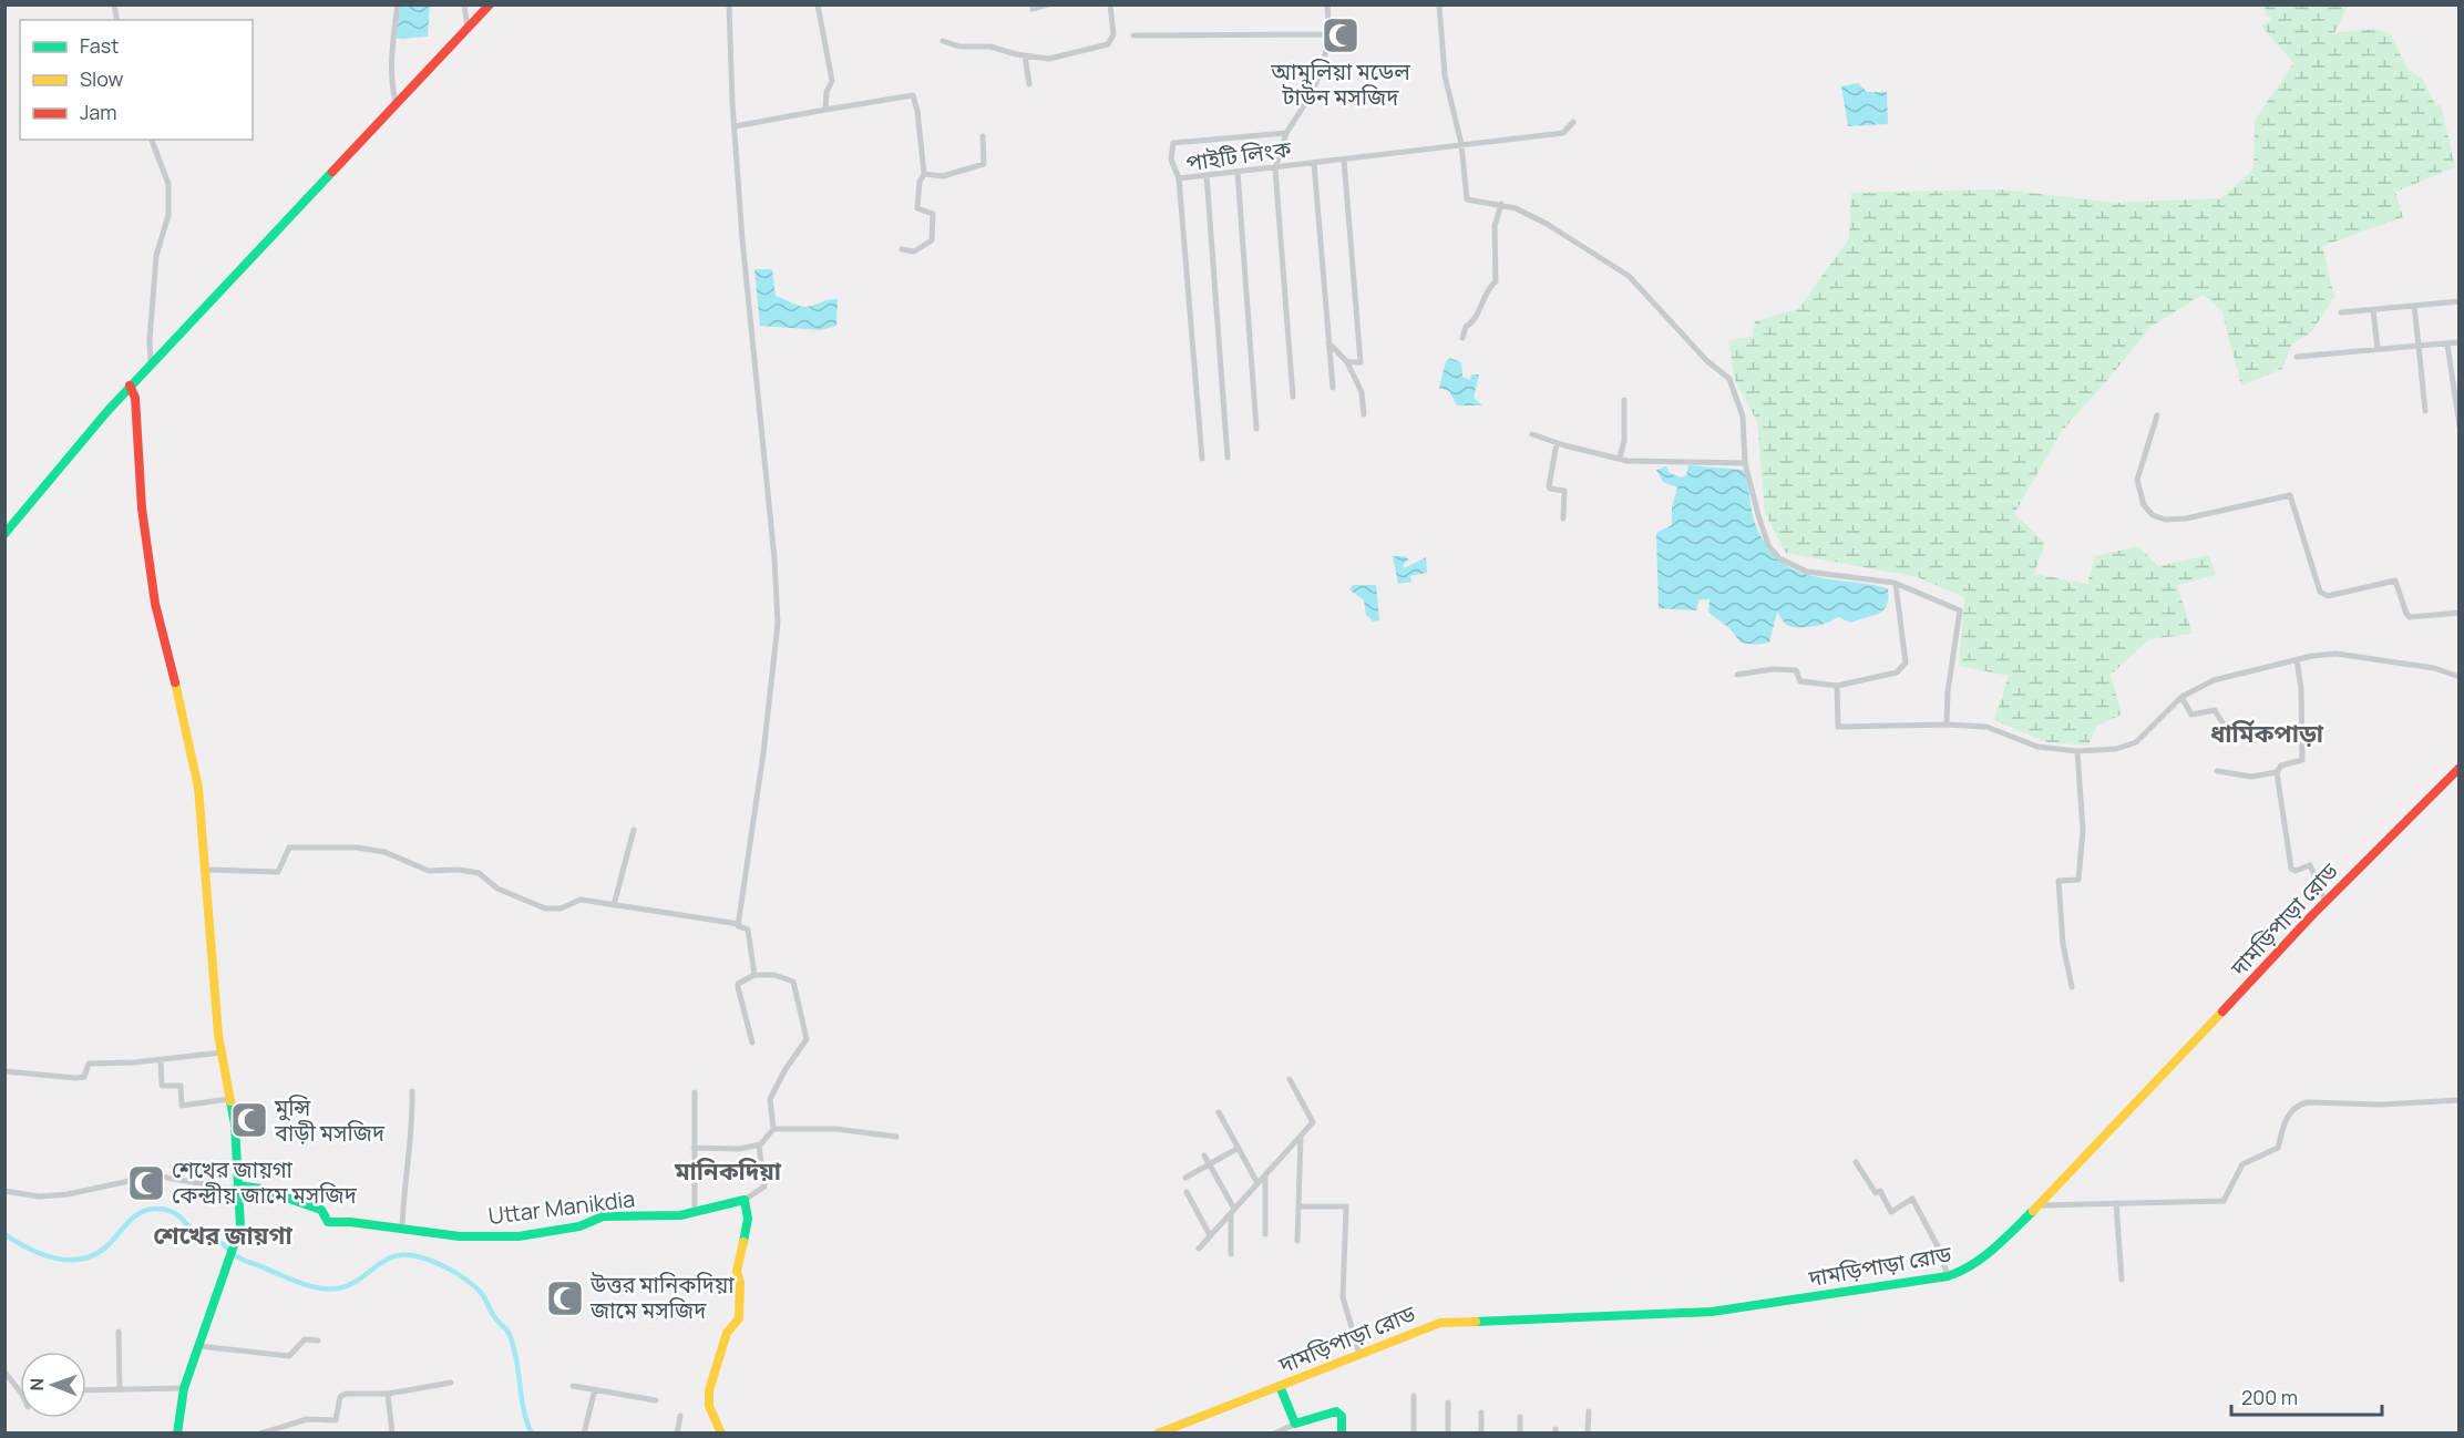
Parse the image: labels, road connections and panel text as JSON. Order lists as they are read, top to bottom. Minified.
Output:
{"streets":{"main road":["দামড়িপাড়া রোড","Uttar Manikdia"],"street":["পাইটি লিংক"]},"districts":["ধার্মিকপাড়া","মানিকদিয়া","শেখের জায়গা"],"places":{"mosque":["আমুলিয়া মডেল টাউন মসজিদ","মুন্সি বাড়ী মসজিদ","শেখের জায়গা কেন্দ্রীয় জামে মসজিদ","উত্তর মানিকদিয়া জামে মসজিদ"]},"legend":["Fast","Slow","Jam"],"scale_bar":"200 m","north":"left"}
